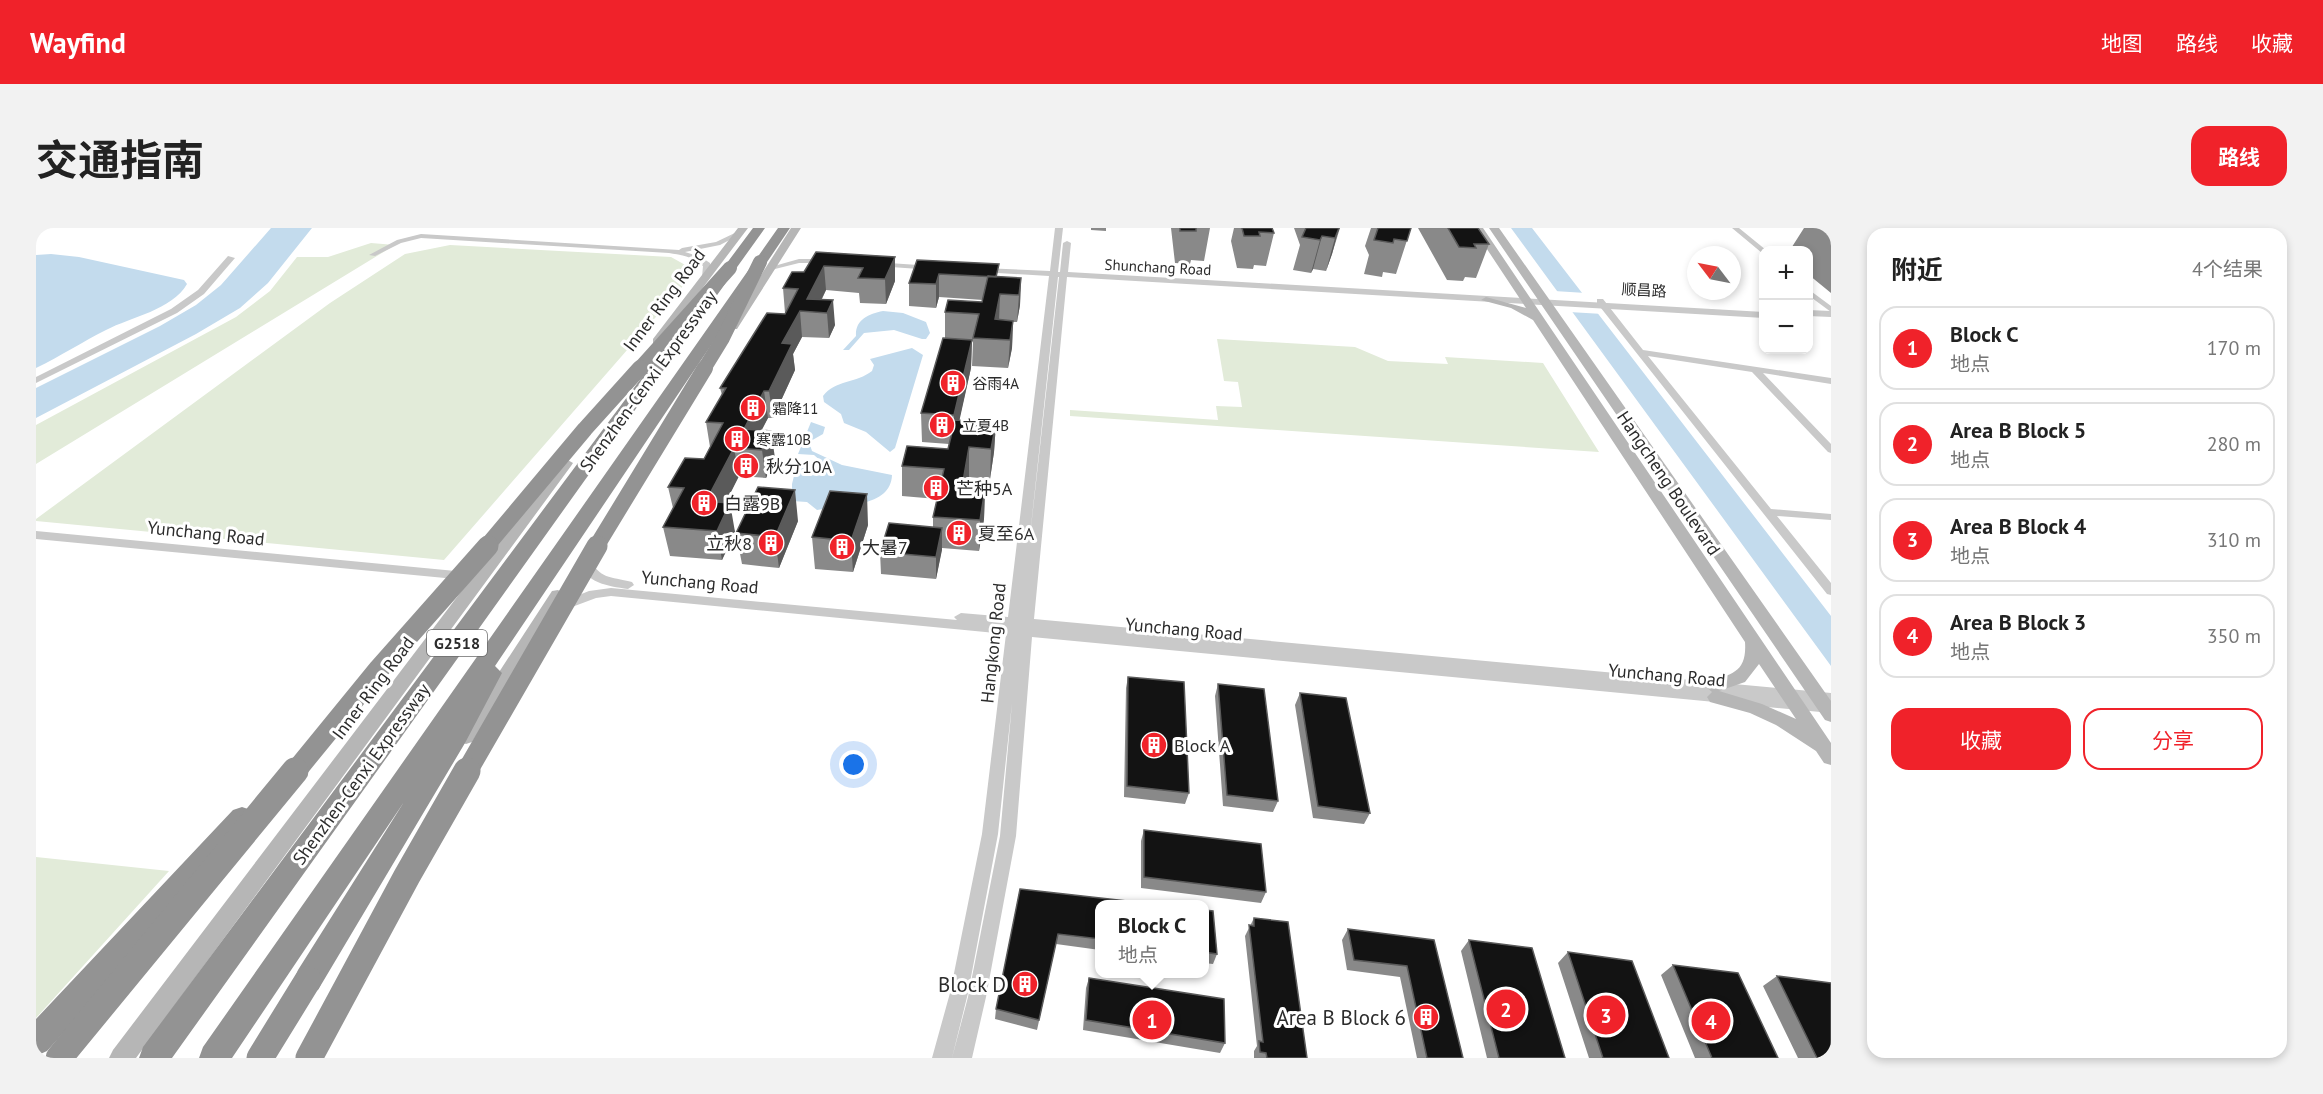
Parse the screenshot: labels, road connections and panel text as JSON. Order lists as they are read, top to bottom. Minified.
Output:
{"streets":{"highway":["Shenzhen-Cenxi Expressway","G2518"],"main road":["Inner Ring Road","Hangcheng Boulevard"],"street":["Shunchang Road","顺昌路","Yunchang Road","Hangkong Road"]},"crossings":[["Shunchang Road","顺昌路"],["Shunchang Road","Hangcheng Boulevard"],["Shunchang Road","Hangkong Road"],["顺昌路","Hangcheng Boulevard"],["Inner Ring Road","Shenzhen-Cenxi Expressway"],["Inner Ring Road","Yunchang Road"],["Hangcheng Boulevard","Yunchang Road"],["Yunchang Road","Hangkong Road"]],"places":{"building":["谷雨4A","霜降11","立夏4B","寒露10B","秋分10A","芒种5A","白露9B","夏至6A","立秋8","大暑7","Block A","Block D","Area B Block 6"]},"north":"top left","page":{"header":"Wayfind","nav":["地图","路线","收藏"],"title":"交通指南","buttons":["路线",["收藏","分享"]],"heading":["附近","4个结果"],"map_buttons":["+","−"],"list":[{"mark":"1","name":"Block C","note":"地点","value":"170 m"},{"mark":"2","name":"Area B Block 5","note":"地点","value":"280 m"},{"mark":"3","name":"Area B Block 4","note":"地点","value":"310 m"},{"mark":"4","name":"Area B Block 3","note":"地点","value":"350 m"}],"popup":["Block C","地点"],"pins":["2","3","1","4"]}}
